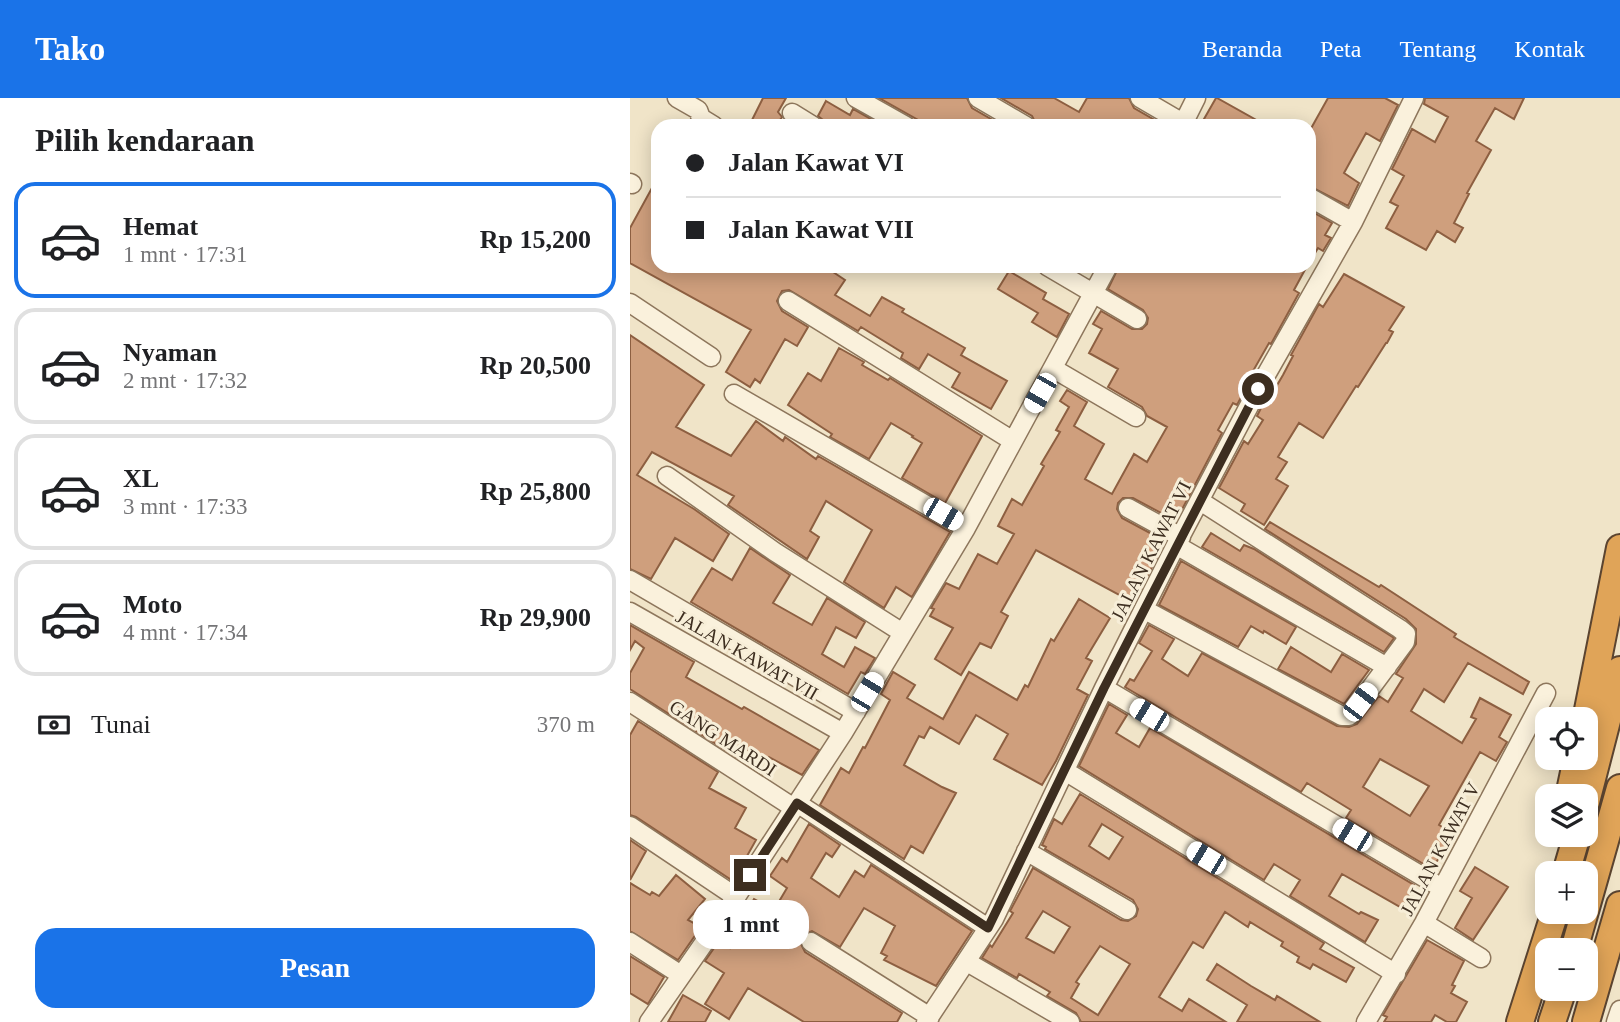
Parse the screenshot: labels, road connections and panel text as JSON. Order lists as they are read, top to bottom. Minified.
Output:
{"streets":{"street":["JALAN KAWAT VI","JALAN KAWAT VII","GANG MARDI","JALAN KAWAT V"]},"crossings":[["JALAN KAWAT VI","GANG MARDI"]],"page":{"header":"Tako","nav":["Beranda","Peta","Tentang","Kontak"],"heading":"Pilih kendaraan","banner":["Jalan Kawat VI","Jalan Kawat VII"],"list":[{"name":"Hemat","note":"1 mnt · 17:31","value":"Rp 15,200"},{"name":"Nyaman","note":"2 mnt · 17:32","value":"Rp 20,500"},{"name":"XL","note":"3 mnt · 17:33","value":"Rp 25,800"},{"name":"Moto","note":"4 mnt · 17:34","value":"Rp 29,900"}],"pay":["Tunai","370 m"],"map_buttons":["+","−"],"bubble":"1 mnt","buttons":"Pesan"}}
